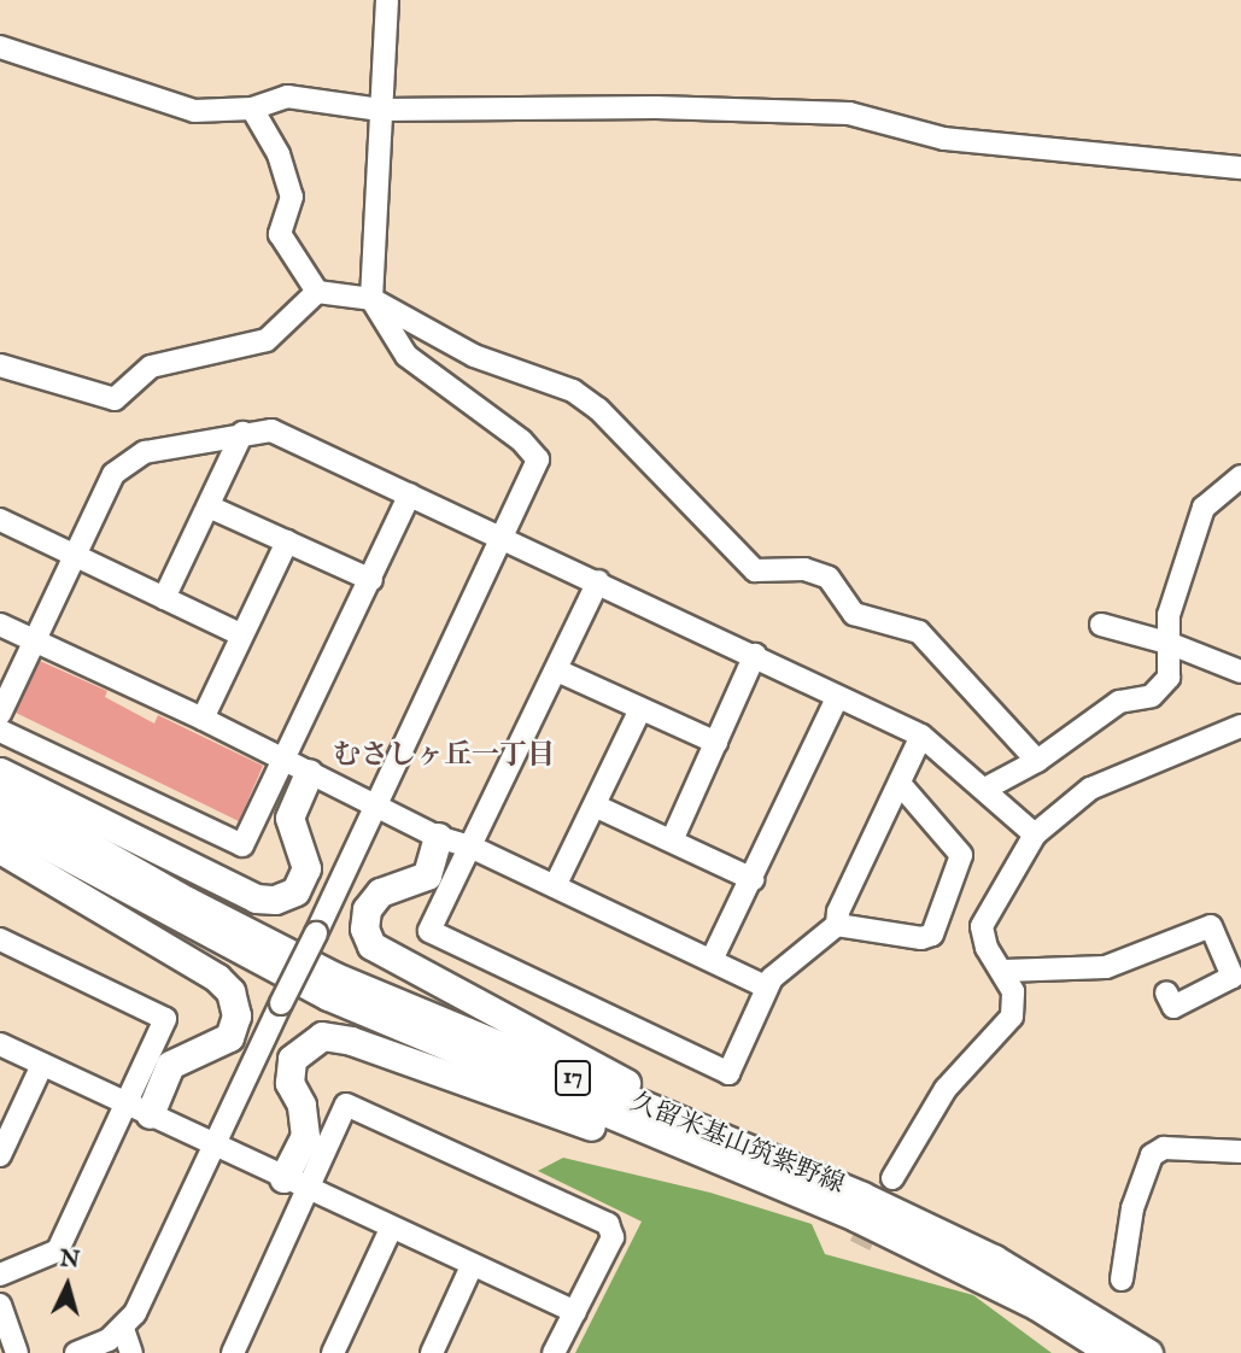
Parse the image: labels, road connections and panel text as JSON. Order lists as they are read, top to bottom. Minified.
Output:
{"streets":{"main road":["17","久留米基山筑紫野線"]},"districts":["むさしヶ丘一丁目"],"north":"top"}
